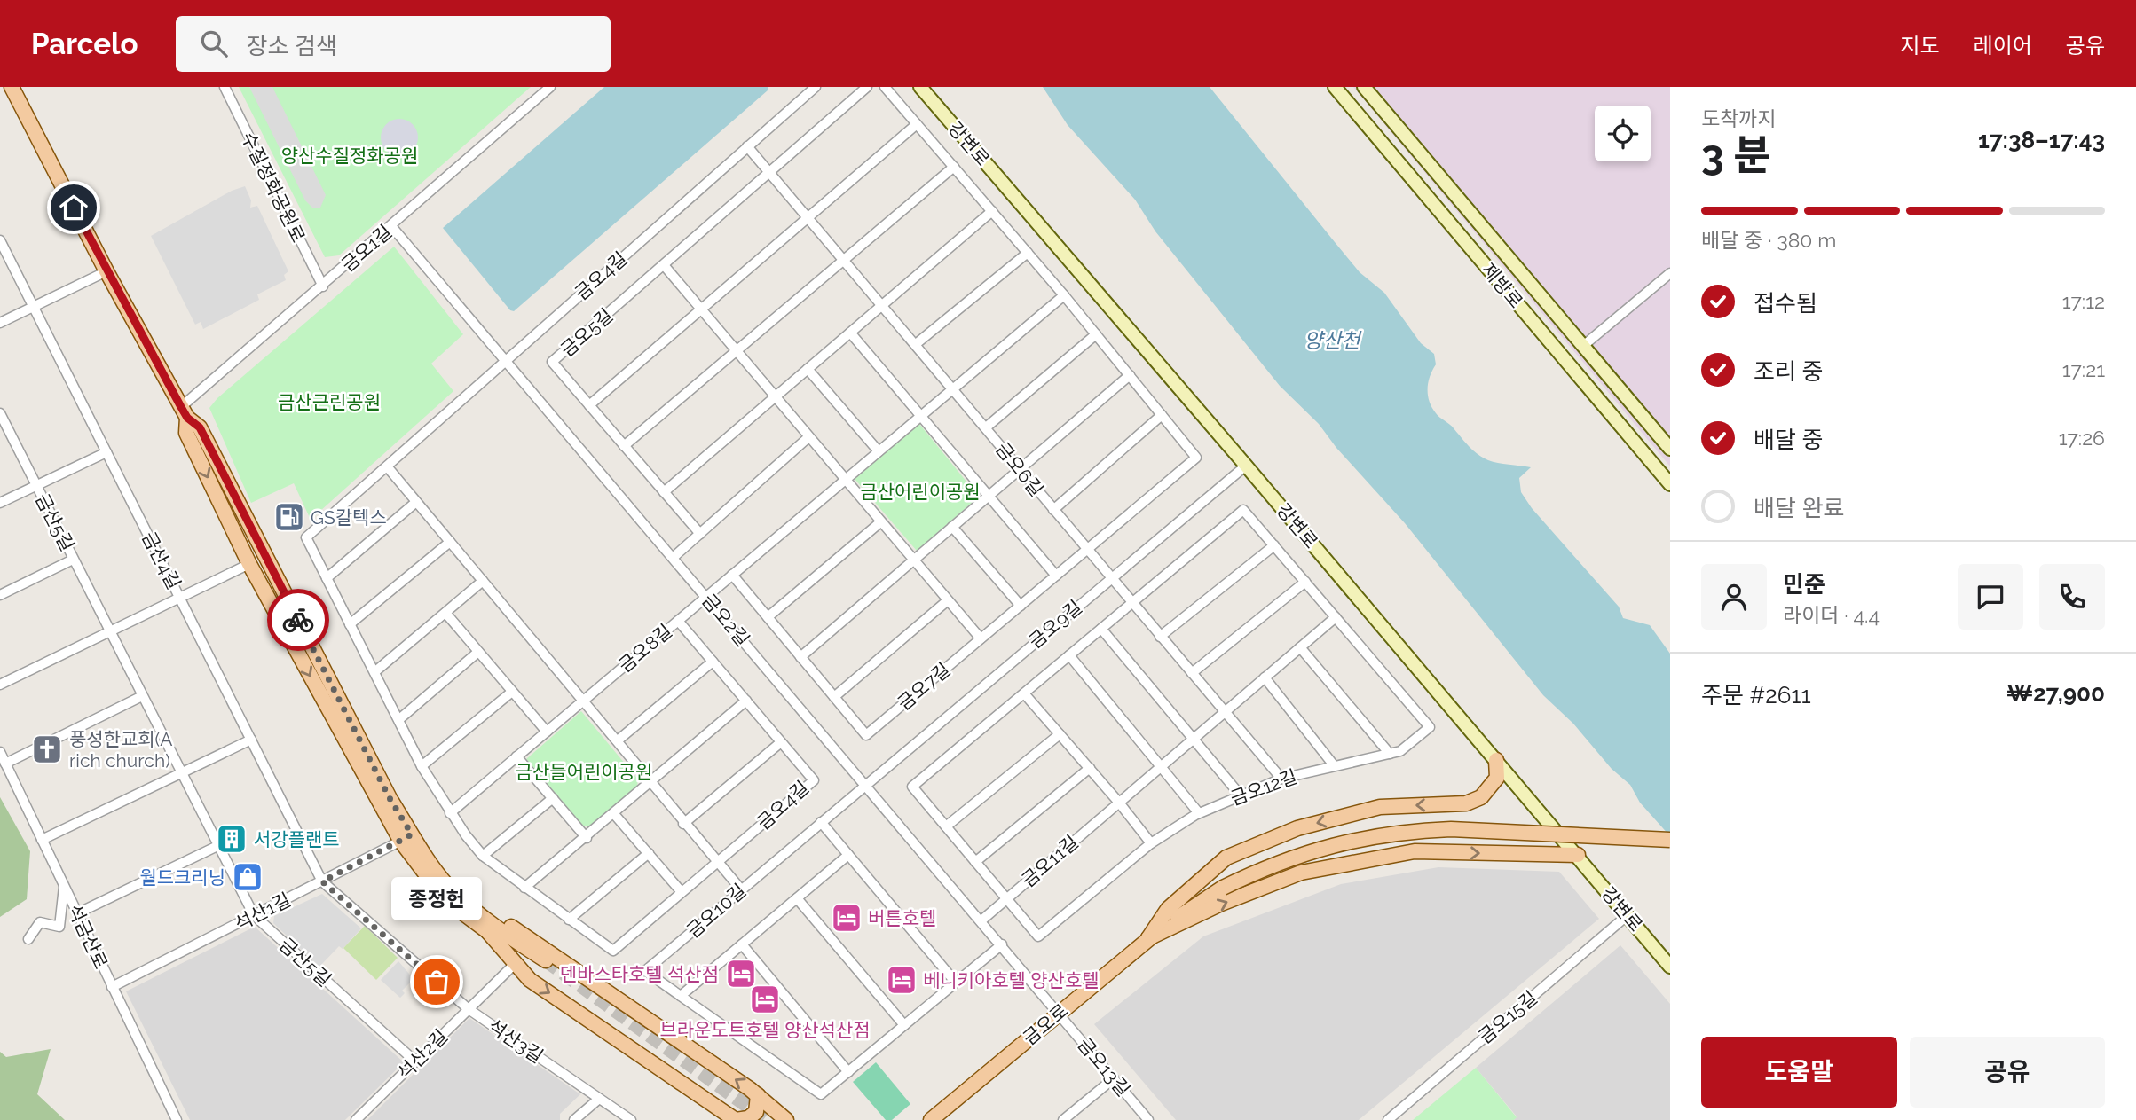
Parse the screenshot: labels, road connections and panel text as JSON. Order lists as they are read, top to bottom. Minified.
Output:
{"streets":{"main road":["금오로"],"street":["강변로","수질정화공원로","금오1길","금오4길","제방로","금오5길","금오6길","금산5길","금산4길","금오2길","금오9길","금오8길","금오7길","금오12길","금오11길","금오10길","석산1길","석금산로","금오15길","석산3길","석산2길","금오13길"]},"crossings":[["강변로","금오9길"],["강변로","금오15길"],["수질정화공원로","금오1길"],["금오1길","금오2길"],["금오4길","금오2길"],["금오4길","금오8길"],["금오6길","금오9길"],["금오6길","금오7길"],["금오6길","금오12길"],["금산5길","석산1길"],["금산5길","석산2길"],["금산4길","석산1길"],["금산4길","석산3길"],["금오2길","금오9길"],["금오2길","금오8길"],["금오2길","금오11길"],["금오2길","금오10길"],["금오2길","금오로"],["금오2길","금오13길"],["금오9길","금오10길"],["금오12길","금오11길"],["석산1길","석금산로"],["석산1길","석산3길"],["금오로","금오13길"],["석산3길","석산2길"]],"water":["양산천"],"parks":["양산수질정화공원","금산근린공원","금산어린이공원","금산들어린이공원"],"places":{"fuel station":["GS칼텍스"],"church":["풍성한교회(A rich church)"],"building":["서강플랜트"],"shop":["월드크리닝"],"hotel":["버튼호텔","덴바스타호텔 석산점","베니키아호텔 양산호텔","브라운도트호텔 양산석산점"],"other":["종정헌"]},"page":{"header":"Parcelo","search":"장소 검색","nav":["지도","레이어","공유"],"heading":["3 분","도착까지","17:38–17:43"],"panel":["민준","라이더 · 4.4","주문 #2611","₩27,900"],"bar":"배달 중 · 380 m","list":[["접수됨","17:12"],["조리 중","17:21"],["배달 중","17:26"],"배달 완료"],"bubble":"종정헌","buttons":["도움말","공유"]}}
